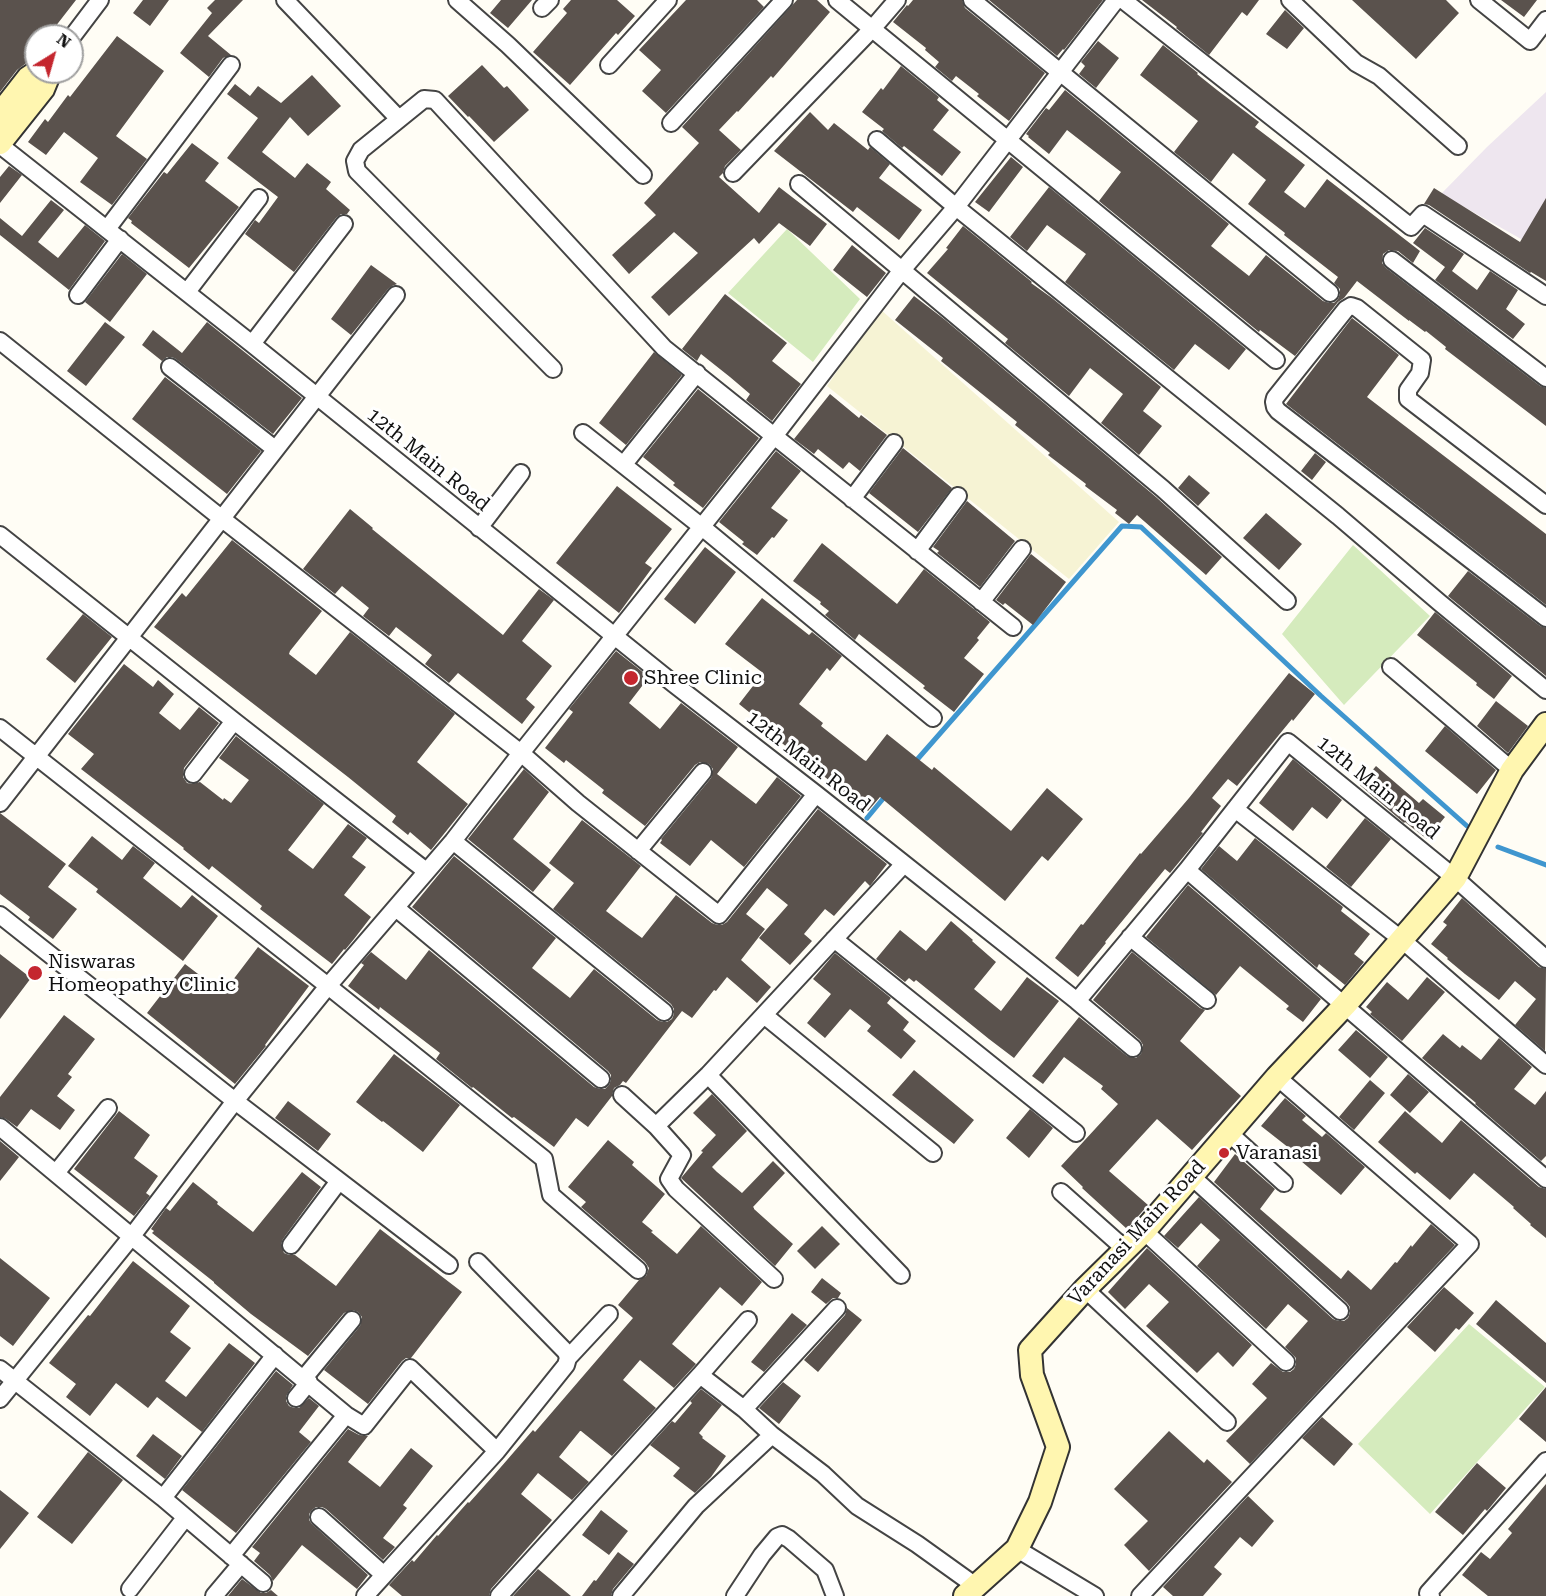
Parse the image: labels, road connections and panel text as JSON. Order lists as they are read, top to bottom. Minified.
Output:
{"streets":{"street":["12th Main Road","Varanasi Main Road"]},"crossings":[["12th Main Road","Varanasi Main Road"]],"places":["Shree Clinic","Niswaras Homeopathy Clinic","Varanasi"],"north":"top right"}
